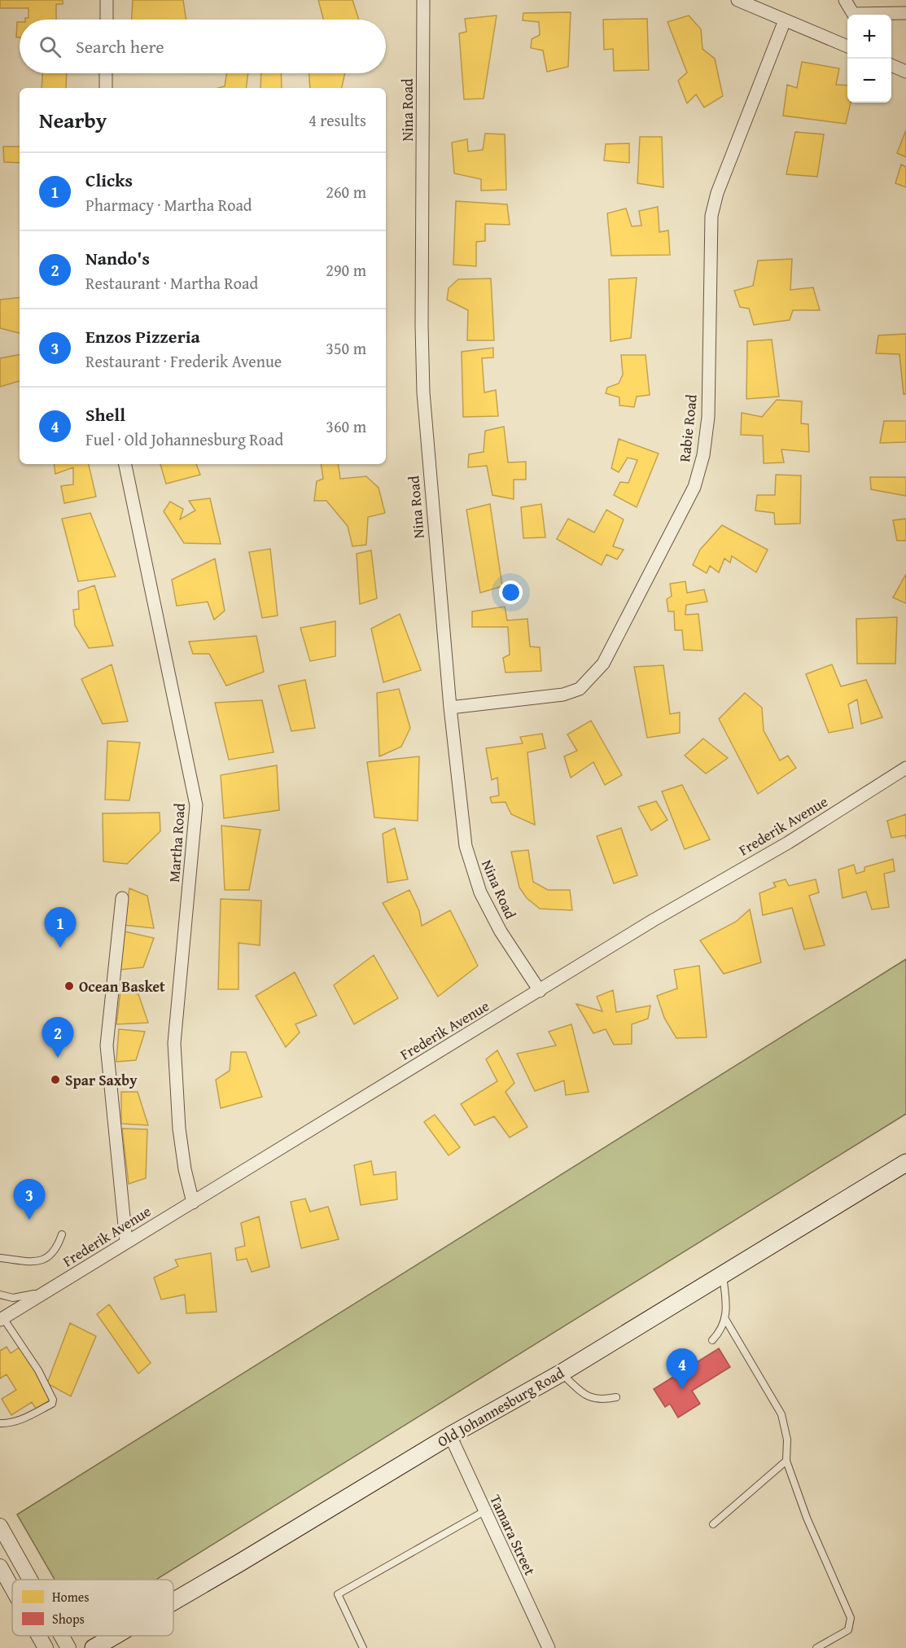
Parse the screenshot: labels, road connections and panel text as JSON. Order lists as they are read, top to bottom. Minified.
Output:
{"streets":{"main road":["Old Johannesburg Road"],"street":["Nina Road","Rabie Road","Frederik Avenue","Martha Road","Tamara Street"]},"crossings":[["Nina Road","Rabie Road"],["Nina Road","Frederik Avenue"],["Frederik Avenue","Martha Road"],["Old Johannesburg Road","Tamara Street"]],"places":["Ocean Basket","Spar Saxby"],"legend":["Homes","Shops"],"page":{"map_buttons":["+","−"],"search":"Search here","heading":["Nearby","4 results"],"list":[{"mark":"1","name":"Clicks","note":"Pharmacy · Martha Road","value":"260 m"},{"mark":"2","name":"Nando's","note":"Restaurant · Martha Road","value":"290 m"},{"mark":"3","name":"Enzos Pizzeria","note":"Restaurant · Frederik Avenue","value":"350 m"},{"mark":"4","name":"Shell","note":"Fuel · Old Johannesburg Road","value":"360 m"}],"pins":["1","2","3","4"]}}
